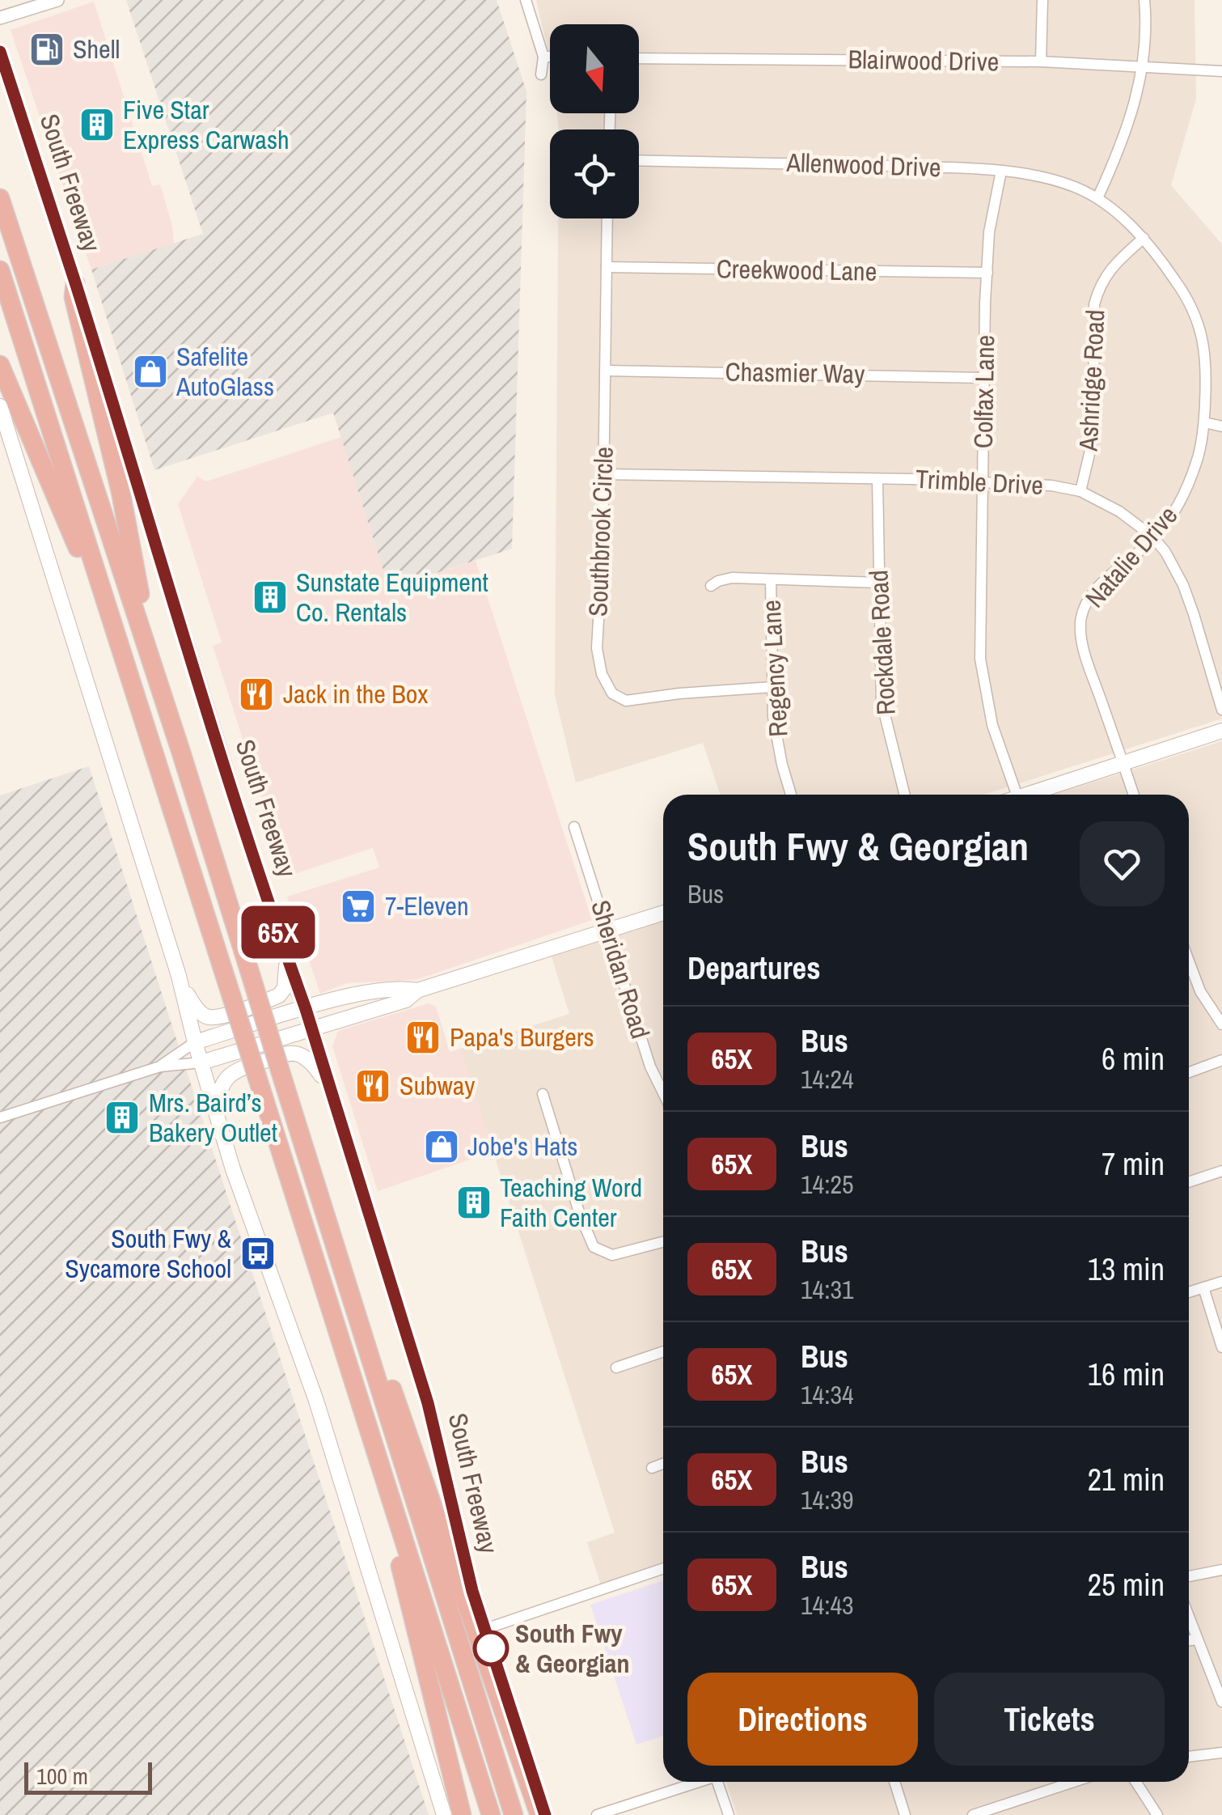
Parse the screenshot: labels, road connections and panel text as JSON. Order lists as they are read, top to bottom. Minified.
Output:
{"streets":{"main road":["South Freeway"],"street":["Blairwood Drive","Allenwood Drive","Creekwood Lane","Chasmier Way","Ashridge Road","Colfax Lane","Trimble Drive","Southbrook Circle","Natalie Drive","Rockdale Road","Regency Lane","Sheridan Road"]},"crossings":[["Allenwood Drive","Colfax Lane"],["Allenwood Drive","Natalie Drive"],["Creekwood Lane","Colfax Lane"],["Creekwood Lane","Southbrook Circle"],["Chasmier Way","Colfax Lane"],["Chasmier Way","Southbrook Circle"],["Ashridge Road","Trimble Drive"],["Ashridge Road","Natalie Drive"],["Colfax Lane","Trimble Drive"],["Trimble Drive","Southbrook Circle"],["Trimble Drive","Natalie Drive"],["Trimble Drive","Rockdale Road"],["Southbrook Circle","Regency Lane"]],"places":{"fuel station":["Shell"],"building":["Five Star Express Carwash","Sunstate Equipment Co. Rentals","Mrs. Baird’s Bakery Outlet","Teaching Word Faith Center"],"shop":["Safelite AutoGlass","Jobe's Hats"],"restaurant":["Jack in the Box","Papa's Burgers","Subway"],"supermarket":["7-Eleven"],"bus stop":["South Fwy & Sycamore School"],"other":["South Fwy & Georgian"]},"lines":["bus line 65X"],"scale_bar":"100 m","north":"bottom","page":{"on_map":"65X","heading":[["South Fwy & Georgian","Bus"],"Departures"],"list":[{"mark":"65X","name":"Bus","note":"14:24","value":"6 min"},{"mark":"65X","name":"Bus","note":"14:25","value":"7 min"},{"mark":"65X","name":"Bus","note":"14:31","value":"13 min"},{"mark":"65X","name":"Bus","note":"14:34","value":"16 min"},{"mark":"65X","name":"Bus","note":"14:39","value":"21 min"},{"mark":"65X","name":"Bus","note":"14:43","value":"25 min"}],"buttons":["Directions","Tickets"],"scale":"100 m"}}
